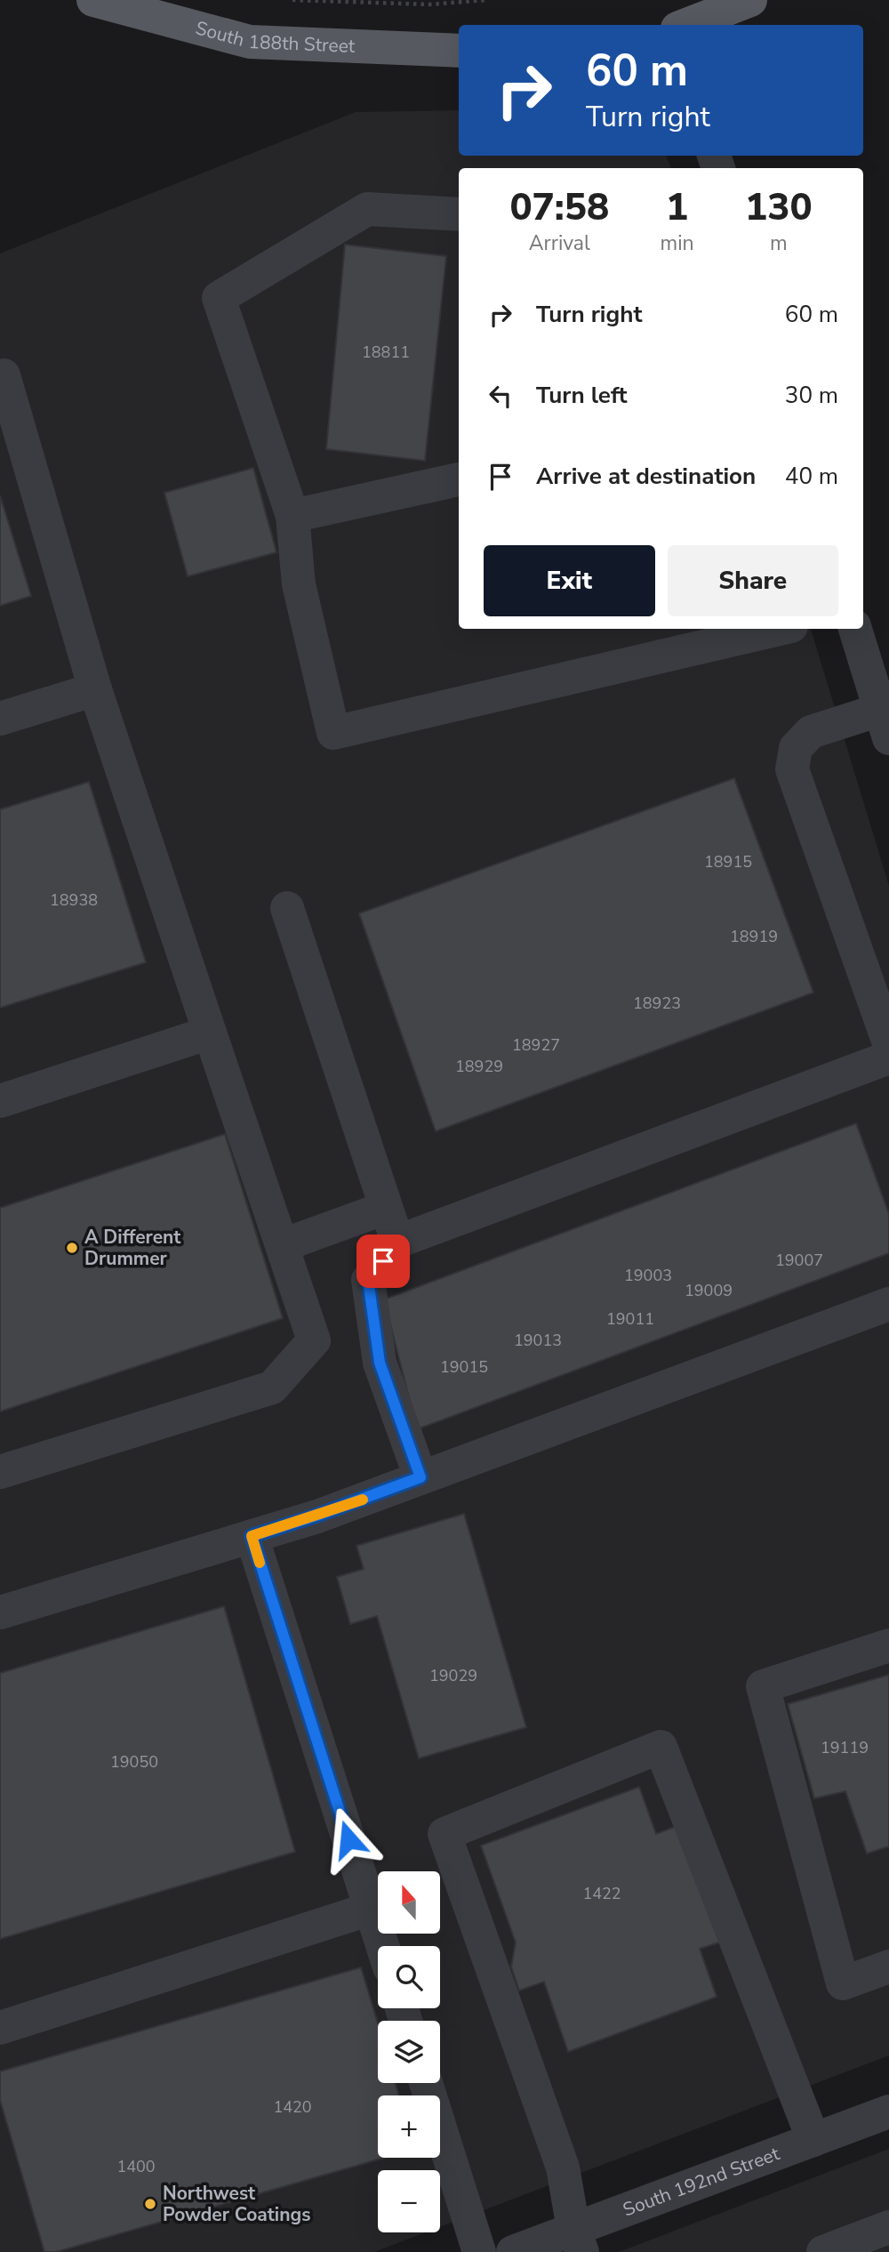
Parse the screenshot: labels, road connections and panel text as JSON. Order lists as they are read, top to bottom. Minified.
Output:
{"streets":{"main road":["South 188th Street"],"street":["South 192nd Street"]},"places":["A Different Drummer","Northwest Powder Coatings"],"house_numbers":["18811","18915","18938","18919","18923","18927","18929","19007","19003","19009","19011","19013","19015","19029","19119","19050","1422","1420","1400"],"north":"top","page":{"turn":["60 m","Turn right"],"eta":["07:58","Arrival","1","min","130","m"],"list":[{"name":"Turn right","value":"60 m"},{"name":"Turn left","value":"30 m"},{"name":"Arrive at destination","value":"40 m"}],"buttons":["Exit","Share"],"map_buttons":["+","−"]}}
